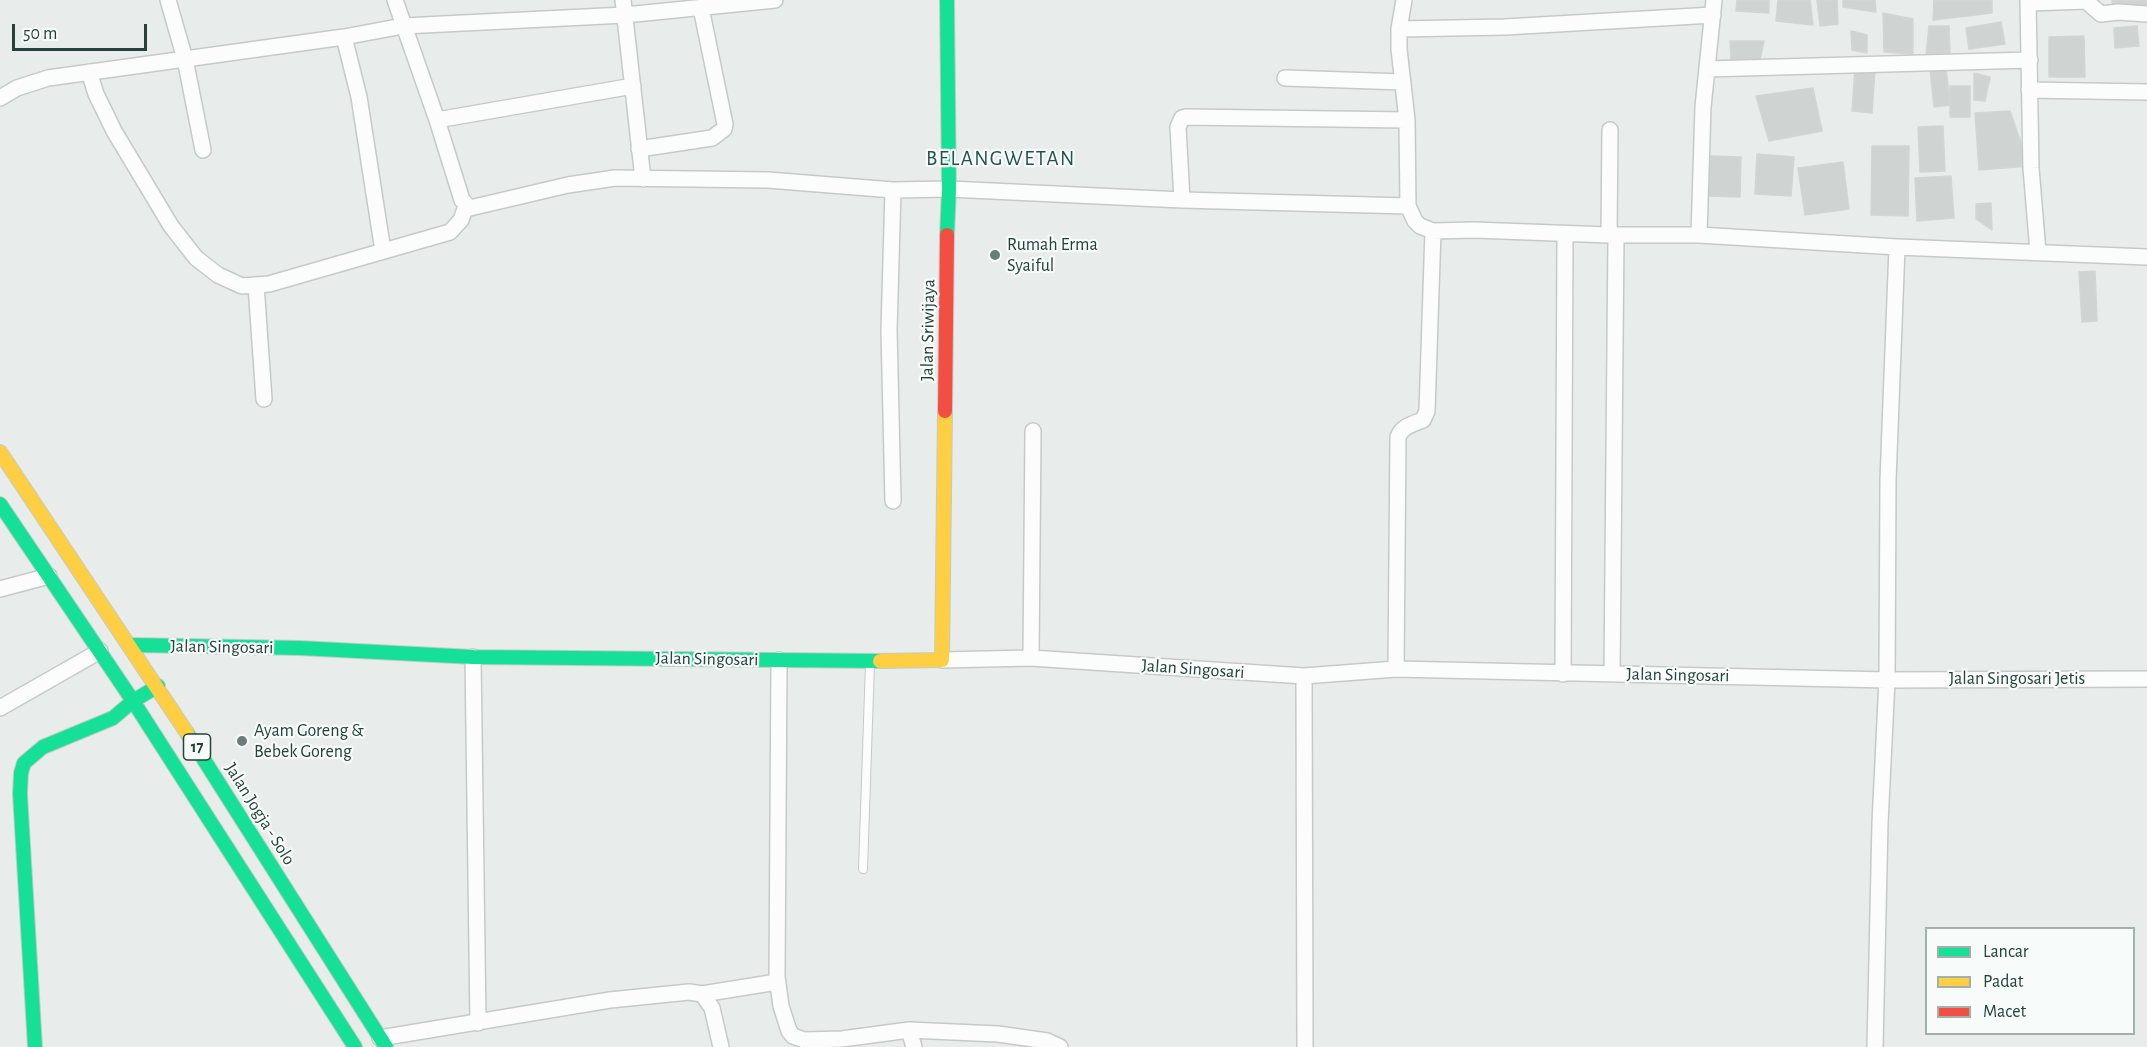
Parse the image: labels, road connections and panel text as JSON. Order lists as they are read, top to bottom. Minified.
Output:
{"streets":{"main road":["Jalan Sriwijaya","Jalan Singosari","17","Jalan Jogja - Solo"],"street":["Jalan Singosari Jetis"]},"crossings":[["Jalan Sriwijaya","Jalan Singosari"],["Jalan Singosari","Jalan Singosari Jetis"],["Jalan Singosari","Jalan Jogja - Solo"]],"districts":["BELANGWETAN"],"places":["Rumah Erma Syaiful","Ayam Goreng & Bebek Goreng"],"legend":["Lancar","Padat","Macet"],"scale_bar":"50 m"}
